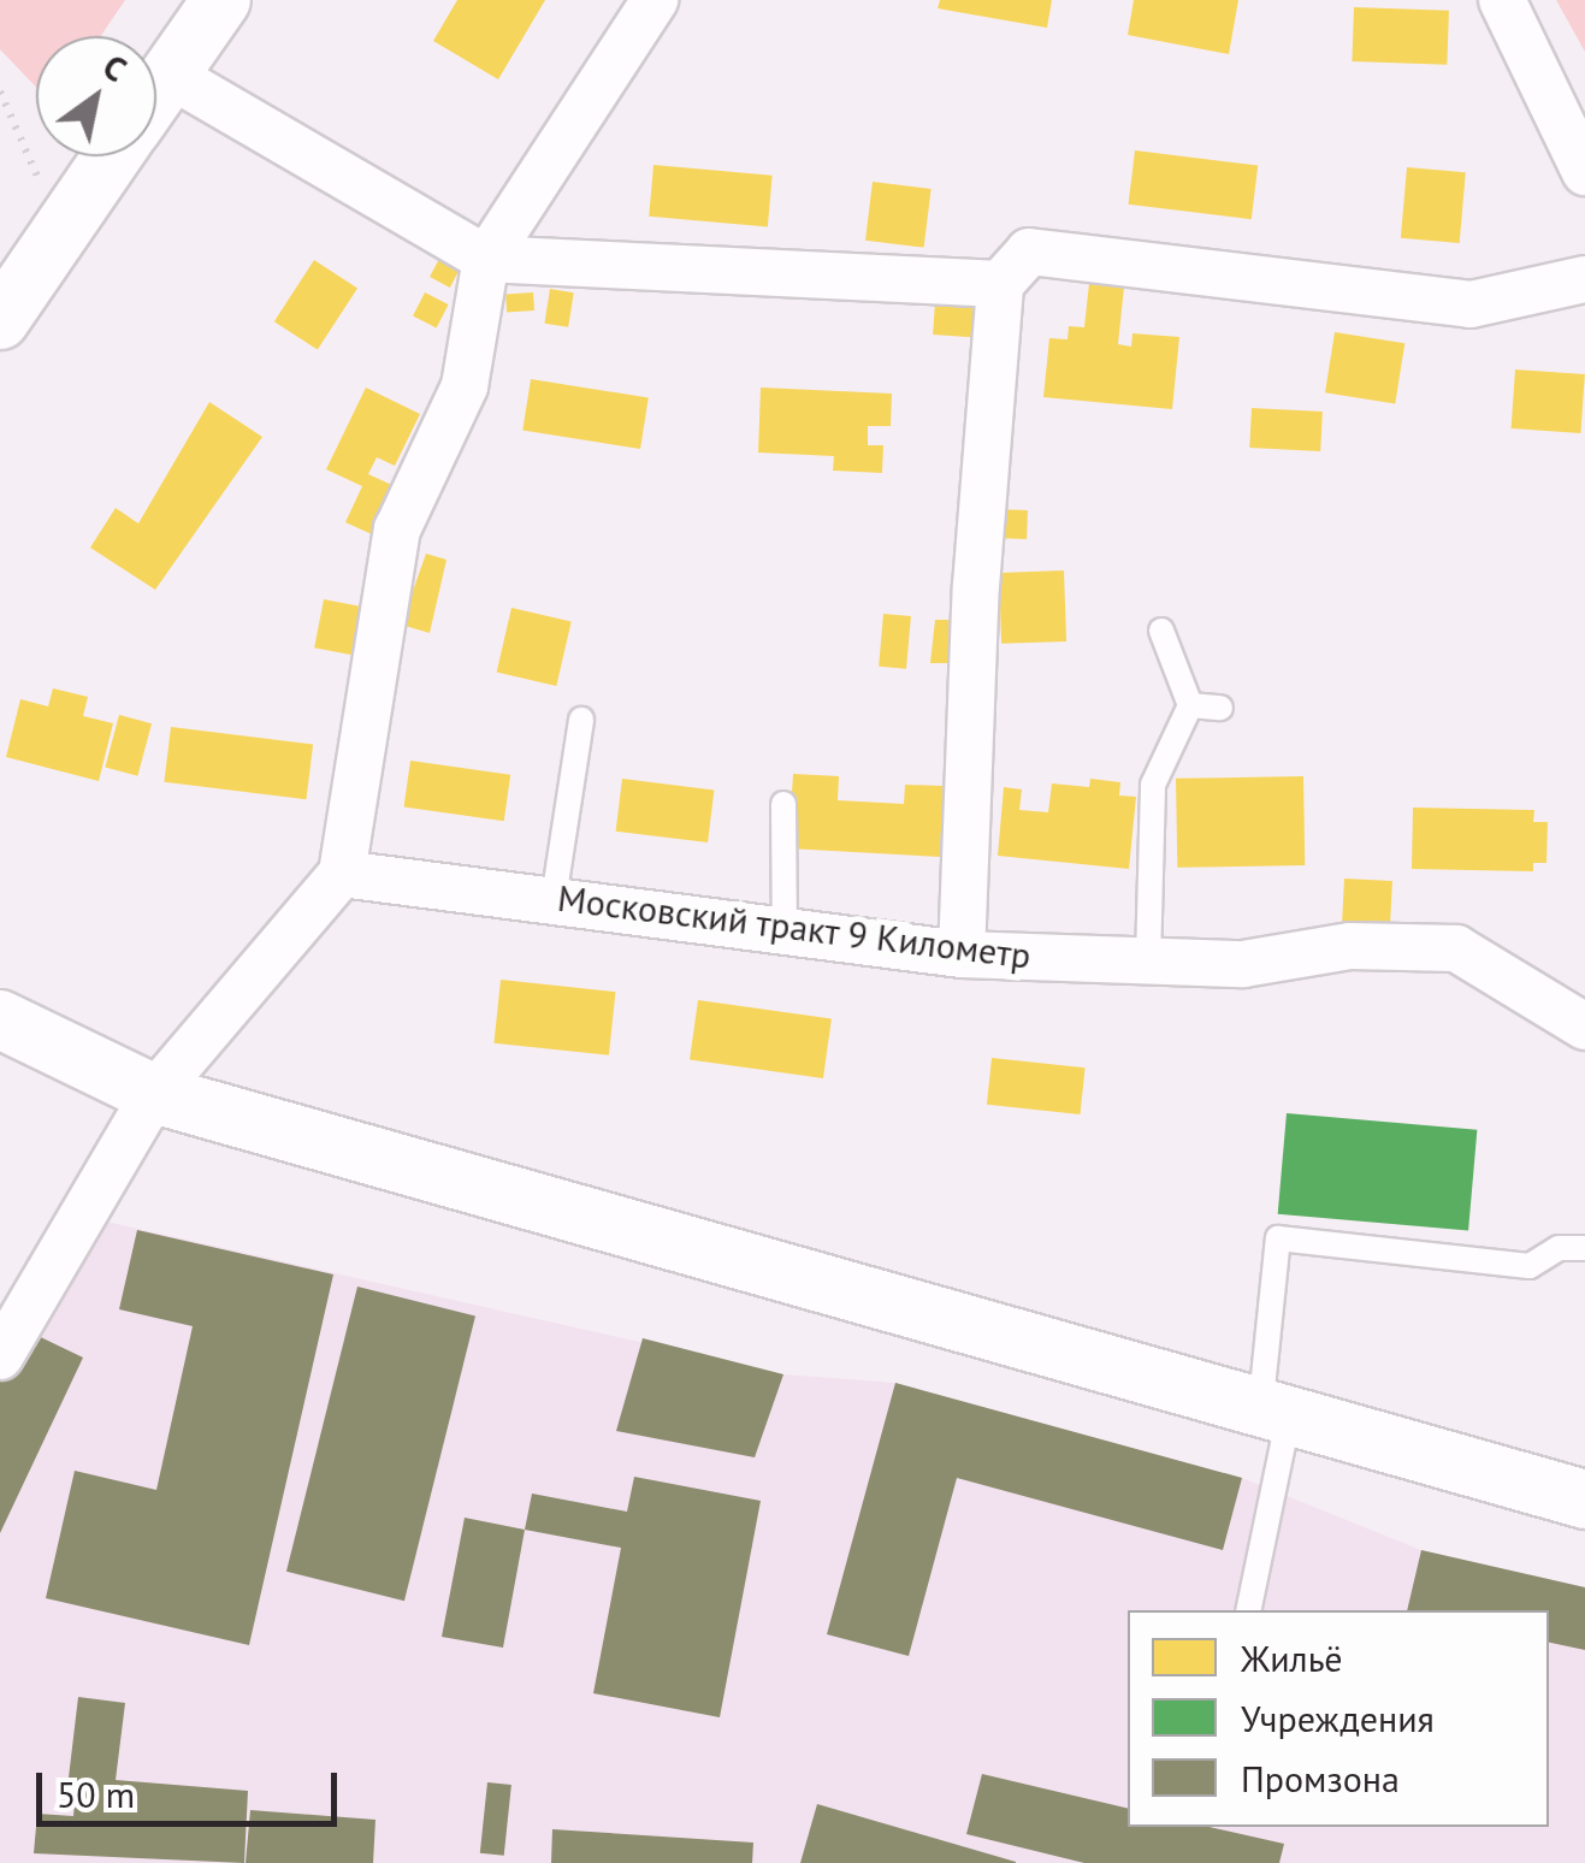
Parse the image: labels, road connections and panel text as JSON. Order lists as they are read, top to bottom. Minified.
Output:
{"streets":{"street":["Московский тракт 9 Километр"]},"legend":["Жильё","Учреждения","Промзона"],"scale_bar":"50 m","north":"top right"}
